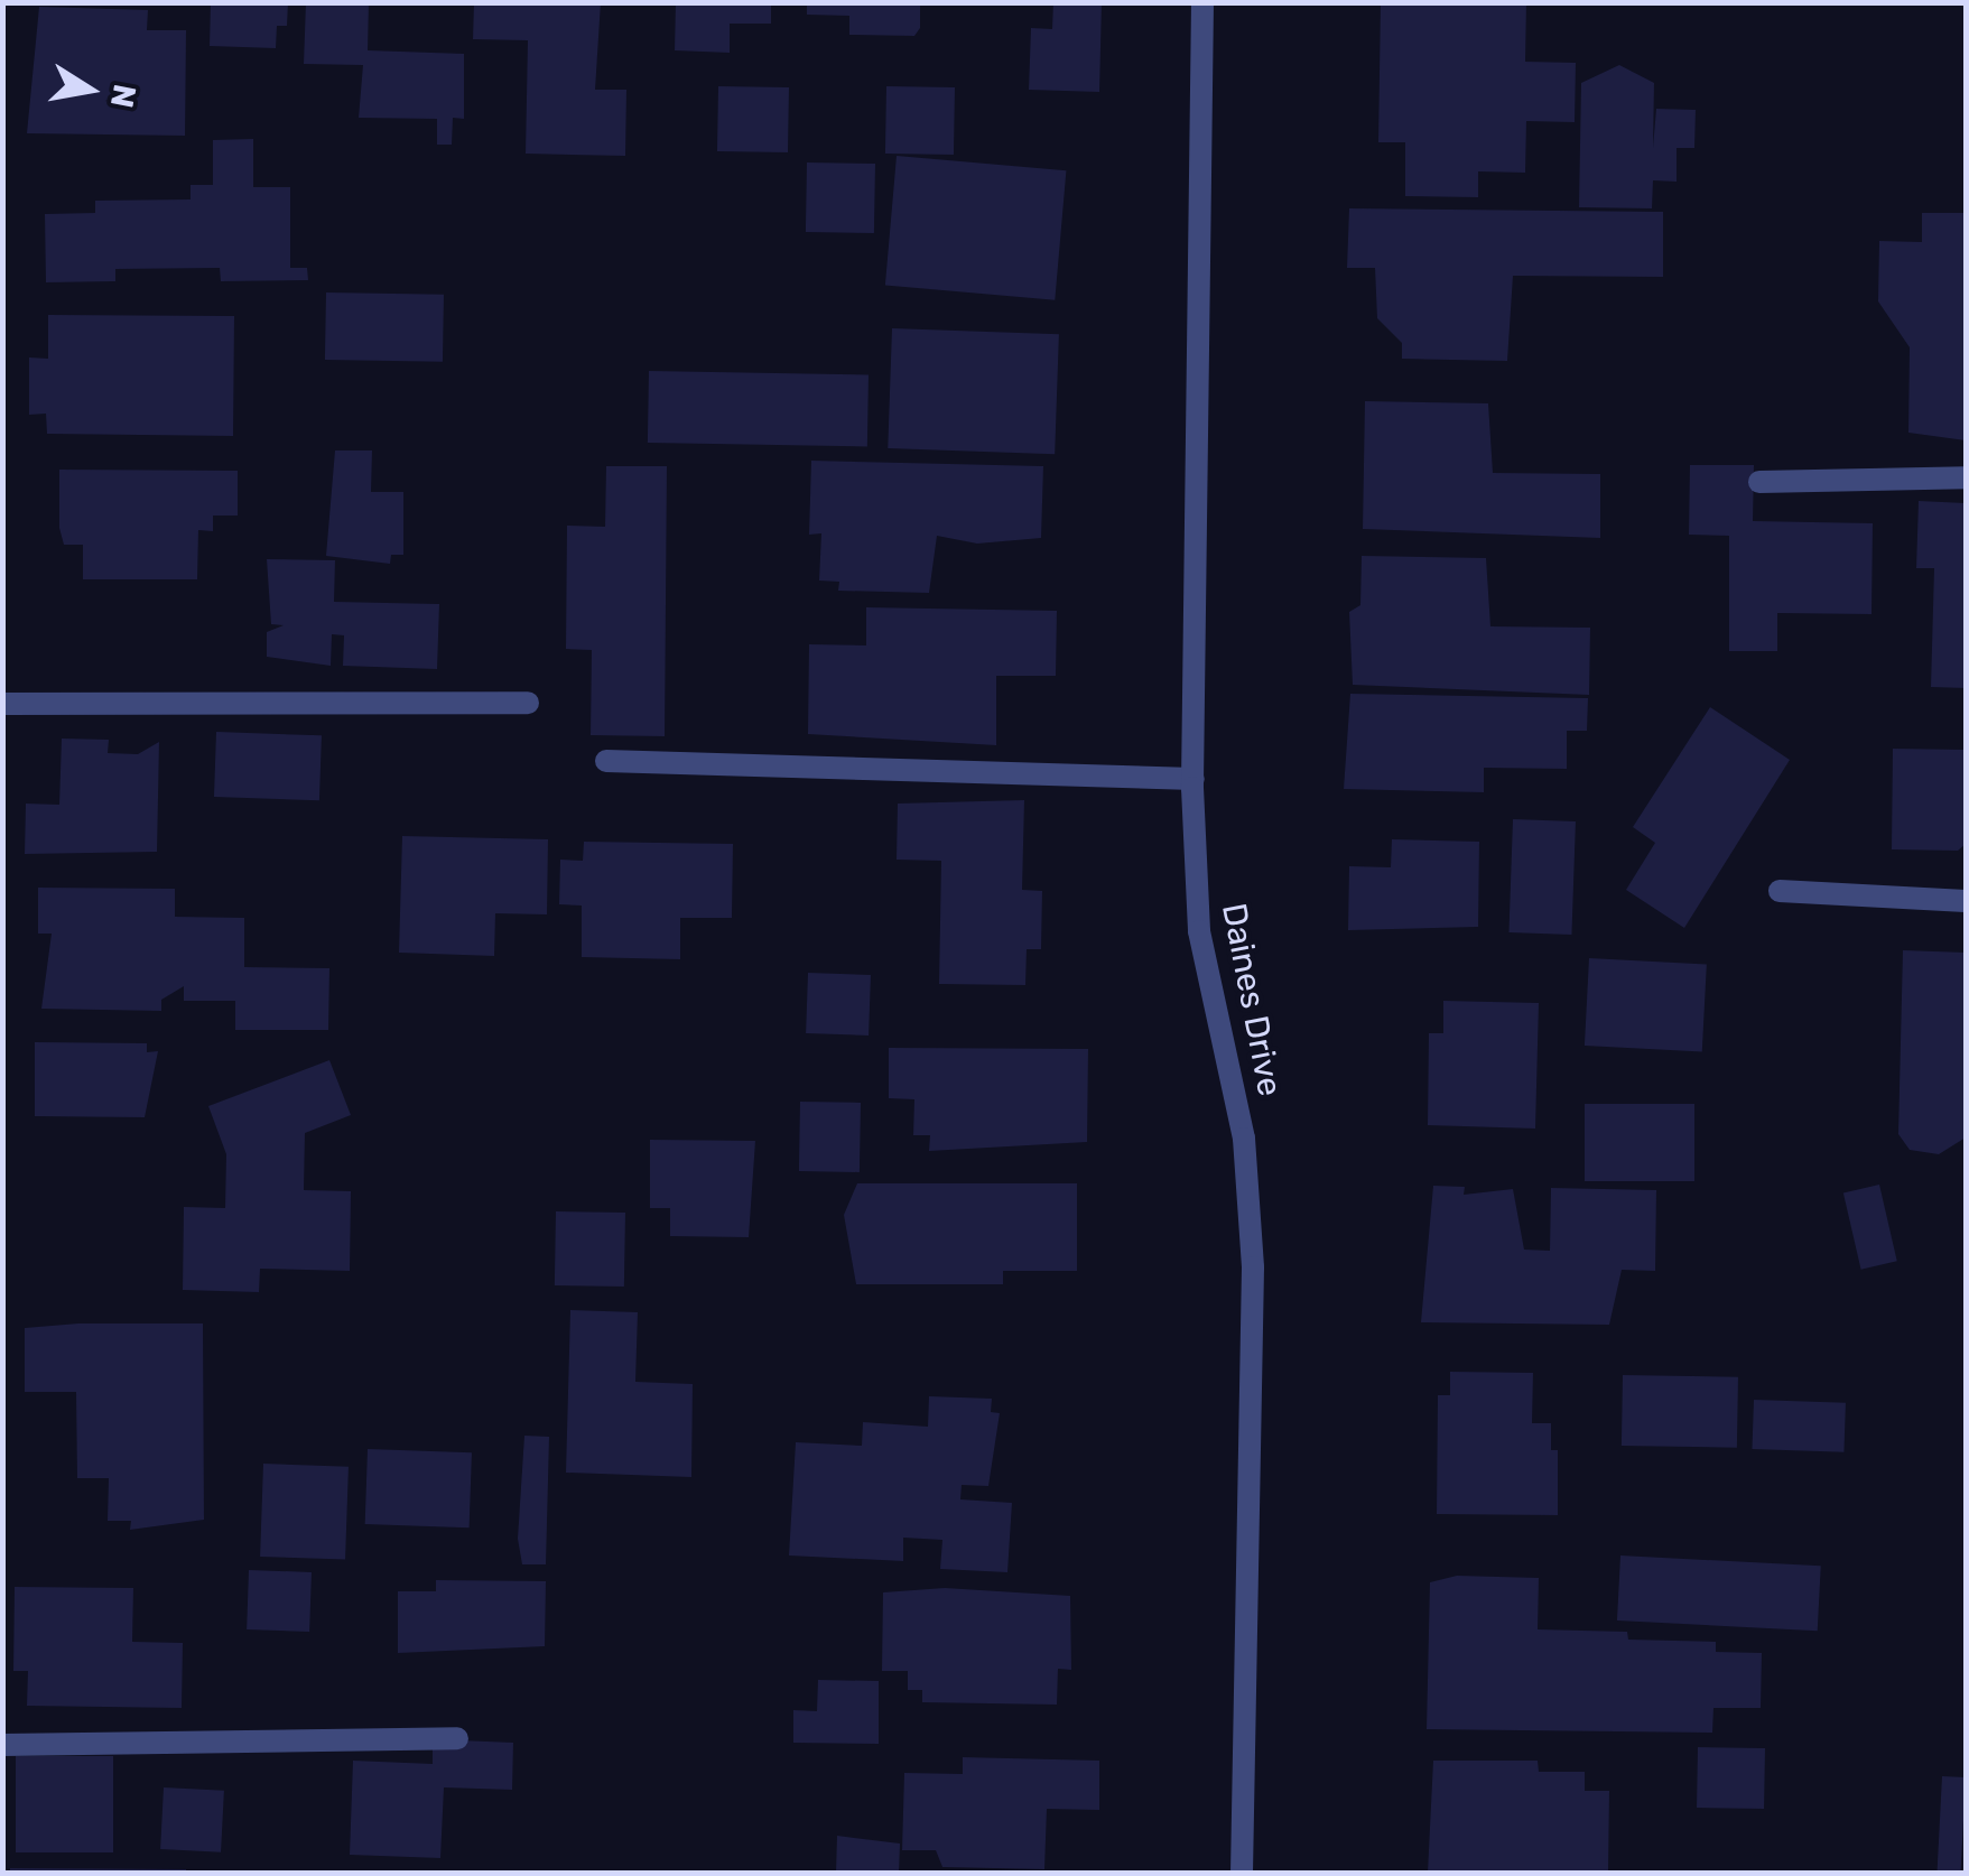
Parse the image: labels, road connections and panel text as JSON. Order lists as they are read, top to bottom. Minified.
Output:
{"streets":{"street":["Daines Drive"]},"north":"right"}
